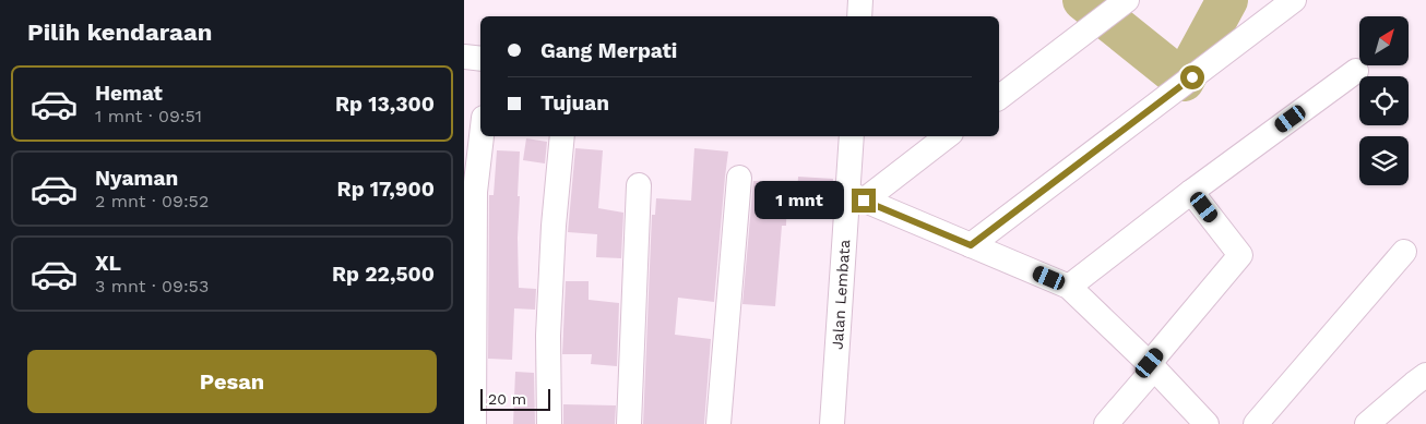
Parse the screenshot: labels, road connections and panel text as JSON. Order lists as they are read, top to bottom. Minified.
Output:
{"streets":{"street":["Jalan Lembata"]},"scale_bar":"20 m","north":"top right","page":{"heading":"Pilih kendaraan","banner":["Gang Merpati","Tujuan"],"list":[{"name":"Hemat","note":"1 mnt · 09:51","value":"Rp 13,300"},{"name":"Nyaman","note":"2 mnt · 09:52","value":"Rp 17,900"},{"name":"XL","note":"3 mnt · 09:53","value":"Rp 22,500"}],"bubble":"1 mnt","buttons":"Pesan","scale":"20 m"}}
